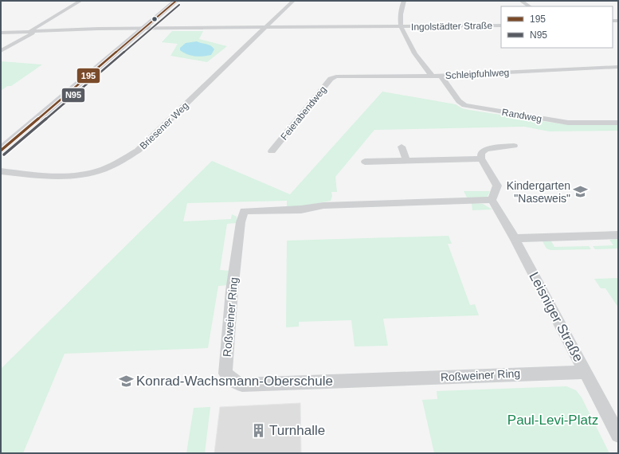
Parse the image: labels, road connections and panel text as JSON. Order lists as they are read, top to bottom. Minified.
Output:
{"streets":{"street":["Ingolstädter Straße","Schleipfuhlweg","Feierabendweg","Randweg","Briesener Weg","Roßweiner Ring","Leisniger Straße"]},"crossings":[["Ingolstädter Straße","Briesener Weg"],["Schleipfuhlweg","Feierabendweg"],["Schleipfuhlweg","Randweg"],["Roßweiner Ring","Leisniger Straße"]],"parks":["Paul-Levi-Platz"],"places":{"school or university":["Kindergarten \"Naseweis\"","Konrad-Wachsmann-Oberschule"],"building":["Turnhalle"]},"lines":["transit line 195","transit line N95"],"legend":["195","N95"]}
